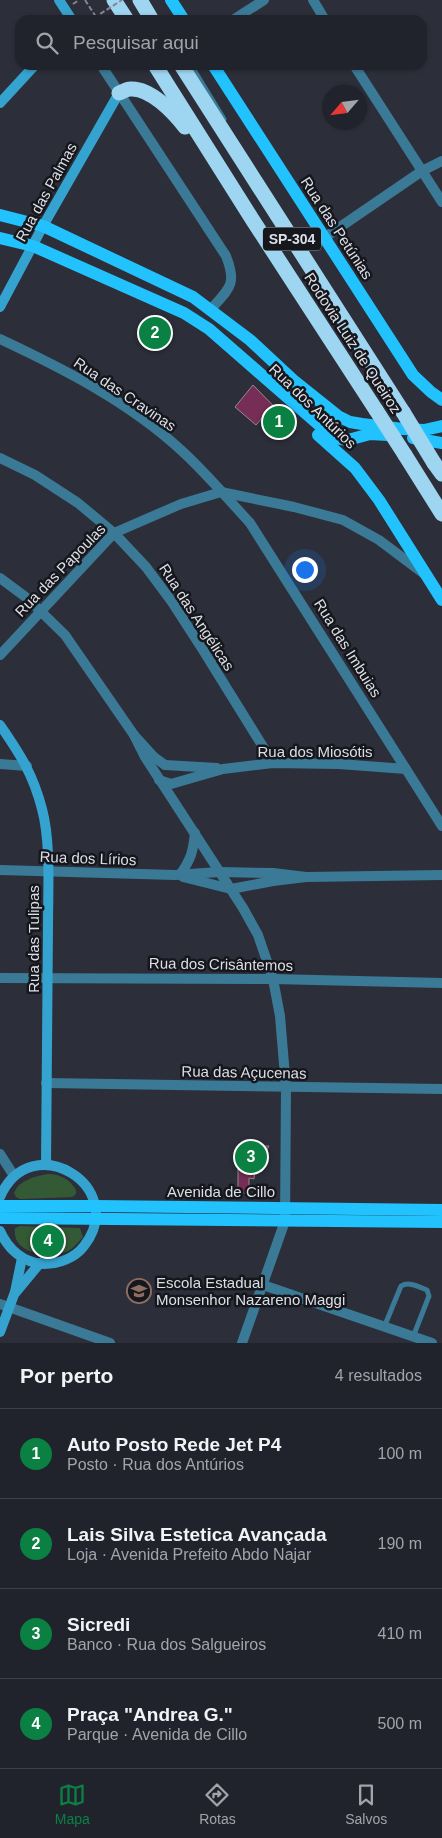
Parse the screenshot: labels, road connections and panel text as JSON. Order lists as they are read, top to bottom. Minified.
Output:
{"streets":{"highway":["SP-304","Rodovia Luiz de Queiroz"],"main road":["Rua das Palmas","Rua das Petúnias","Rua dos Antúrios","Rua das Tulipas","Avenida de Cillo"],"street":["Rua das Cravinas","Rua das Papoulas","Rua das Angélicas","Rua das Imbuias","Rua dos Miosótis","Rua dos Lírios","Rua dos Crisântemos","Rua das Açucenas"]},"crossings":[["Rua das Cravinas","Rua das Papoulas"],["Rua das Cravinas","Rua das Imbuias"],["Rua dos Antúrios","Rua das Papoulas"],["Rua das Papoulas","Rua das Angélicas"],["Rua das Papoulas","Rua das Imbuias"],["Rua das Angélicas","Rua dos Miosótis"],["Rua das Imbuias","Rua dos Miosótis"],["Rua dos Lírios","Rua das Tulipas"],["Rua das Tulipas","Rua dos Crisântemos"],["Rua das Tulipas","Rua das Açucenas"]],"places":{"school or university":["Escola Estadual Monsenhor Nazareno Maggi"]},"north":"bottom left","page":{"search":"Pesquisar aqui","pins":["2","1","3","4"],"heading":["Por perto","4 resultados"],"list":[{"mark":"1","name":"Auto Posto Rede Jet P4","note":"Posto · Rua dos Antúrios","value":"100 m"},{"mark":"2","name":"Lais Silva Estetica Avançada","note":"Loja · Avenida Prefeito Abdo Najar","value":"190 m"},{"mark":"3","name":"Sicredi","note":"Banco · Rua dos Salgueiros","value":"410 m"},{"mark":"4","name":"Praça \"Andrea G.\"","note":"Parque · Avenida de Cillo","value":"500 m"}],"nav":["Mapa","Rotas","Salvos"]}}
